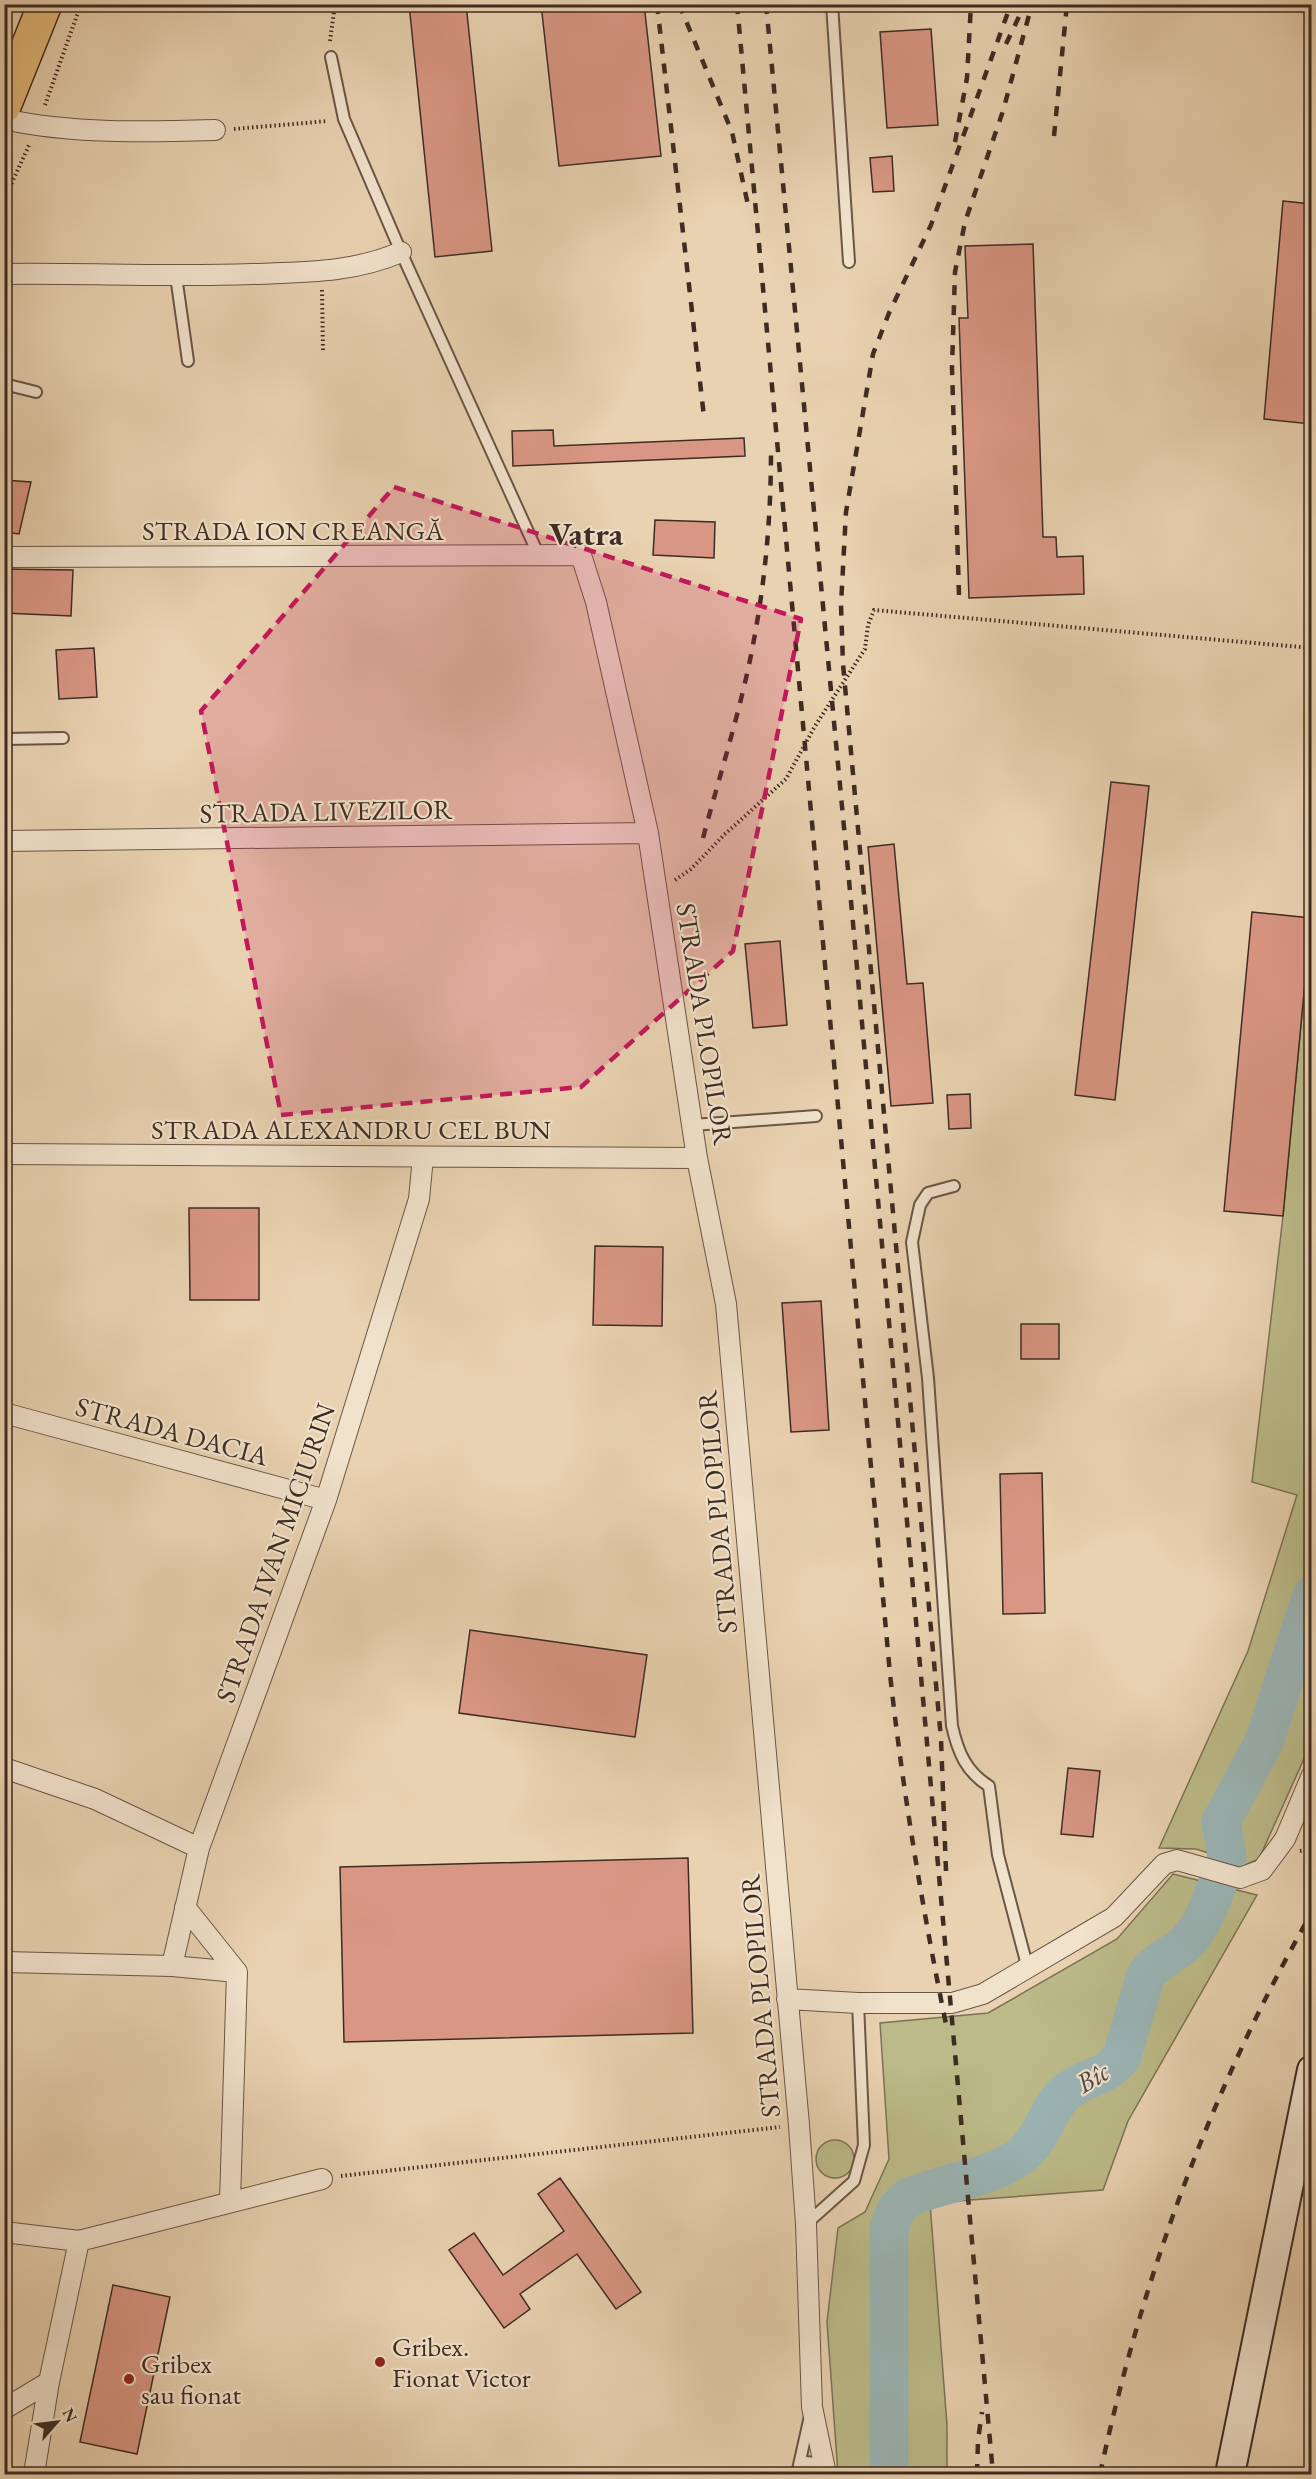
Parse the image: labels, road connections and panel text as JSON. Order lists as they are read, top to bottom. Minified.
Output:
{"streets":{"street":["STRADA ION CREANGĂ","STRADA LIVEZILOR","STRADA PLOPILOR","STRADA ALEXANDRU CEL BUN","STRADA DACIA","STRADA IVAN MICIURIN"]},"crossings":[["STRADA ION CREANGĂ","STRADA PLOPILOR"],["STRADA LIVEZILOR","STRADA PLOPILOR"],["STRADA PLOPILOR","STRADA ALEXANDRU CEL BUN"],["STRADA ALEXANDRU CEL BUN","STRADA IVAN MICIURIN"],["STRADA DACIA","STRADA IVAN MICIURIN"]],"districts":["Vatra"],"water":["Bîc"],"places":["Gribex. Fionat Victor","Gribex sau fionat"],"north":"top right"}
